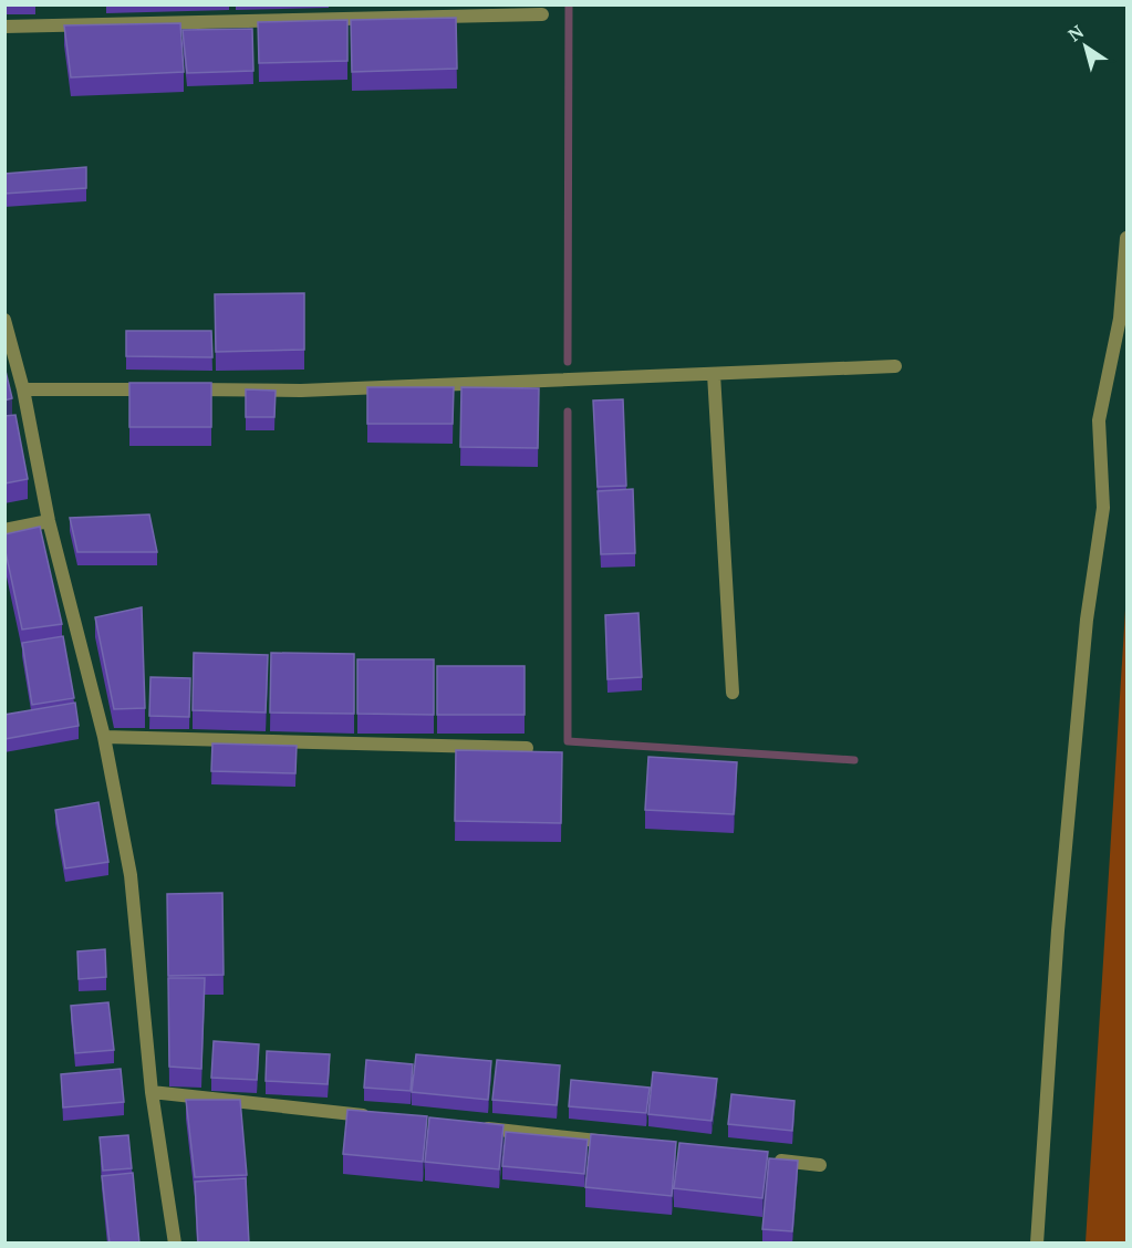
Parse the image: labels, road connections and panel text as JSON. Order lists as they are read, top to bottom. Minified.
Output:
{"north":"top left"}
